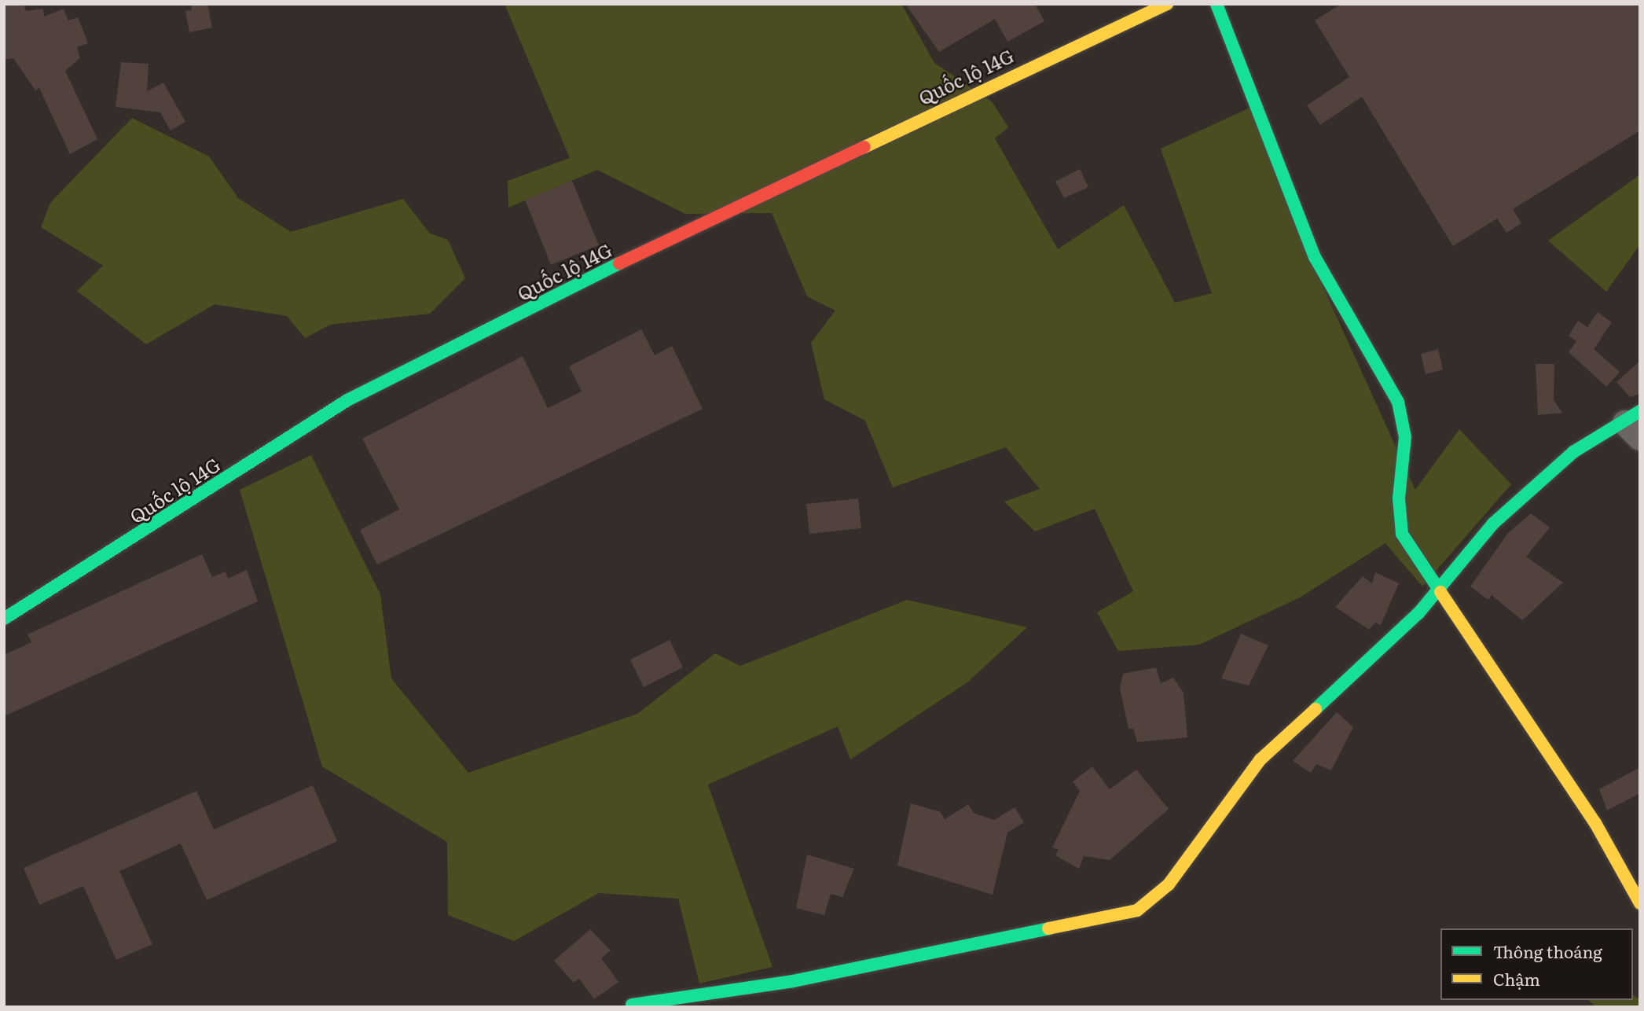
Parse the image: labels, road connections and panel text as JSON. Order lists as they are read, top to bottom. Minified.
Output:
{"streets":{"street":["Quốc lộ 14G"]},"legend":["Thông thoáng","Chậm"]}
